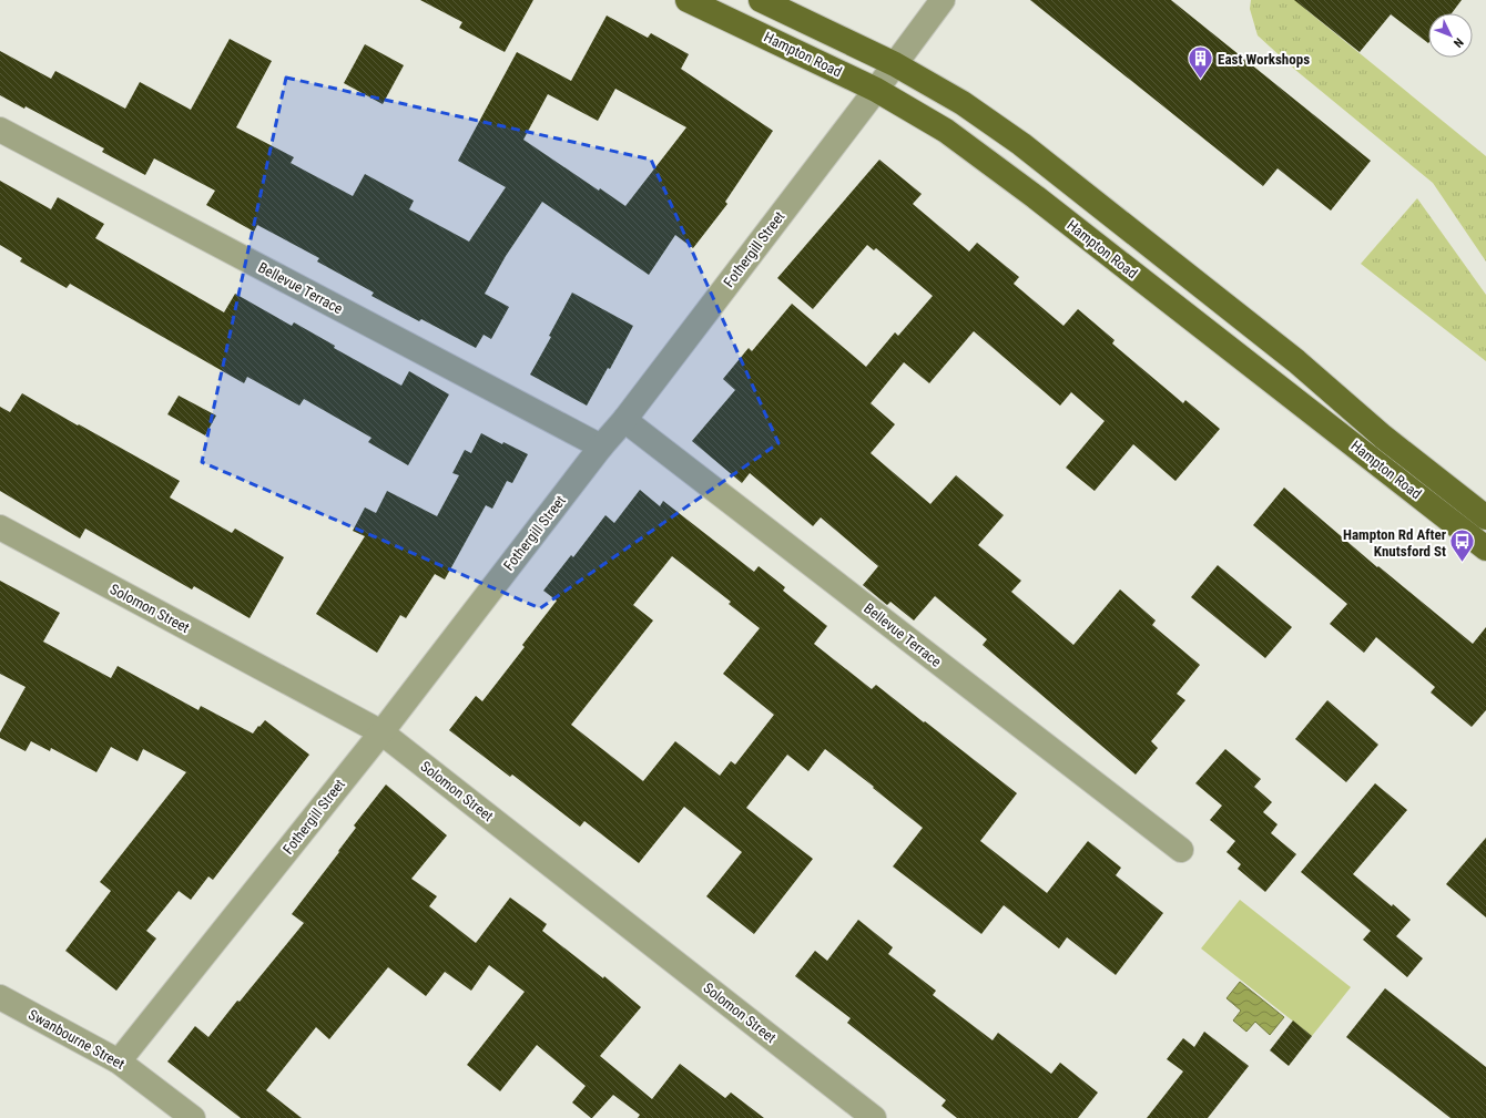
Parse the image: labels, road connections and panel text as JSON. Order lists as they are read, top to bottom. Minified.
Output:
{"streets":{"main road":["Hampton Road"],"street":["Fothergill Street","Bellevue Terrace","Solomon Street","Swanbourne Street"]},"crossings":[["Hampton Road","Fothergill Street"],["Fothergill Street","Bellevue Terrace"],["Fothergill Street","Solomon Street"],["Fothergill Street","Swanbourne Street"]],"places":{"building":["East Workshops"],"bus stop":["Hampton Rd After Knutsford St"]},"north":"bottom right"}
